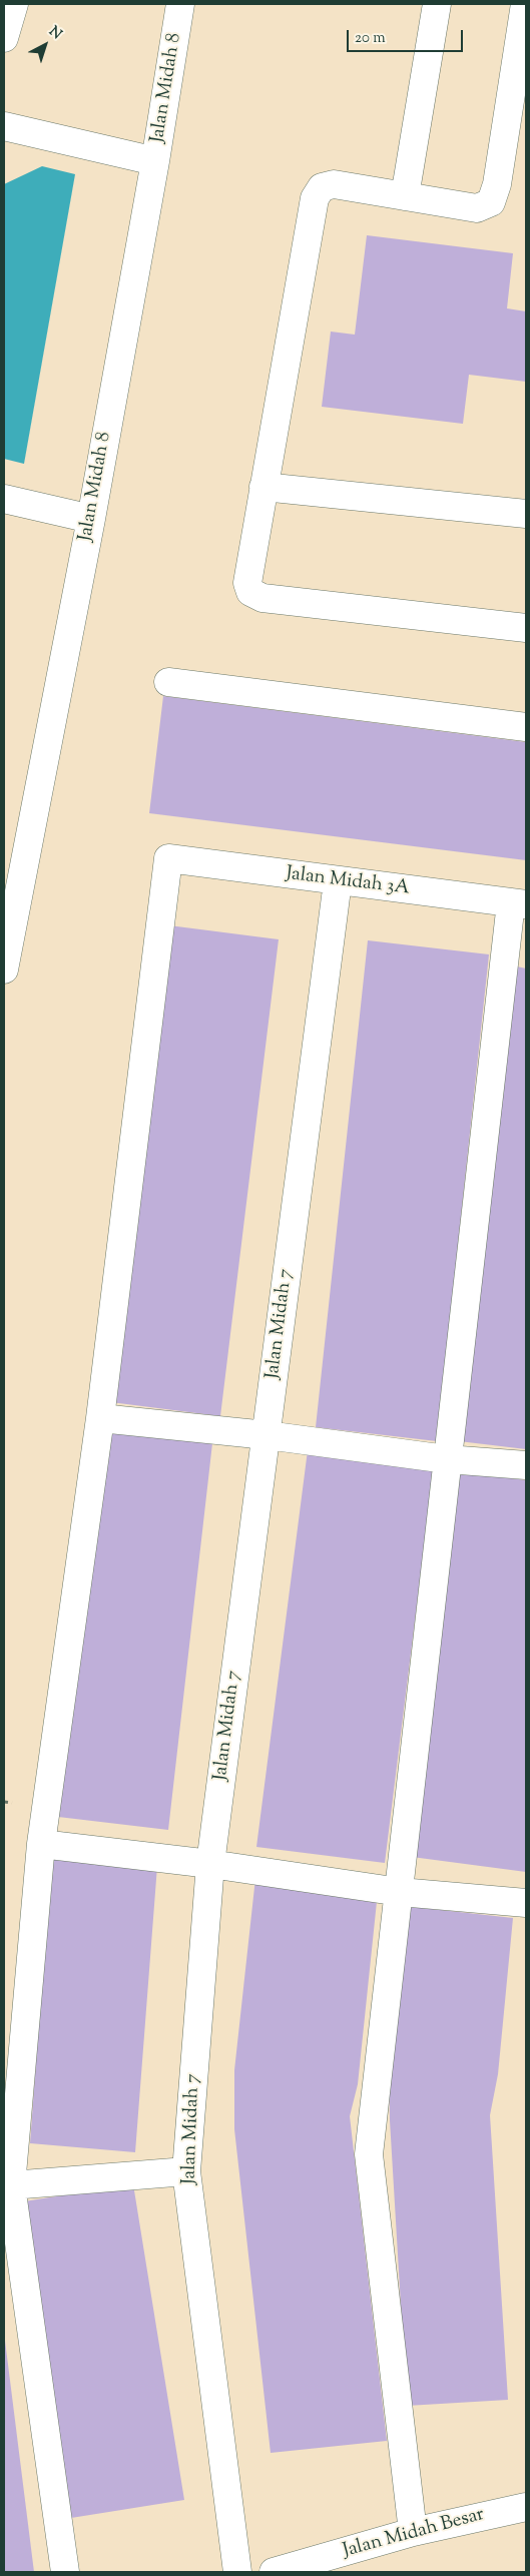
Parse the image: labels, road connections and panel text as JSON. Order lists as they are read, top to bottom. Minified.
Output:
{"streets":{"street":["Jalan Midah 8","Jalan Midah 3A","Jalan Midah 7","Jalan Midah Besar"]},"crossings":[["Jalan Midah 3A","Jalan Midah 7"]],"scale_bar":"20 m","north":"top right"}
